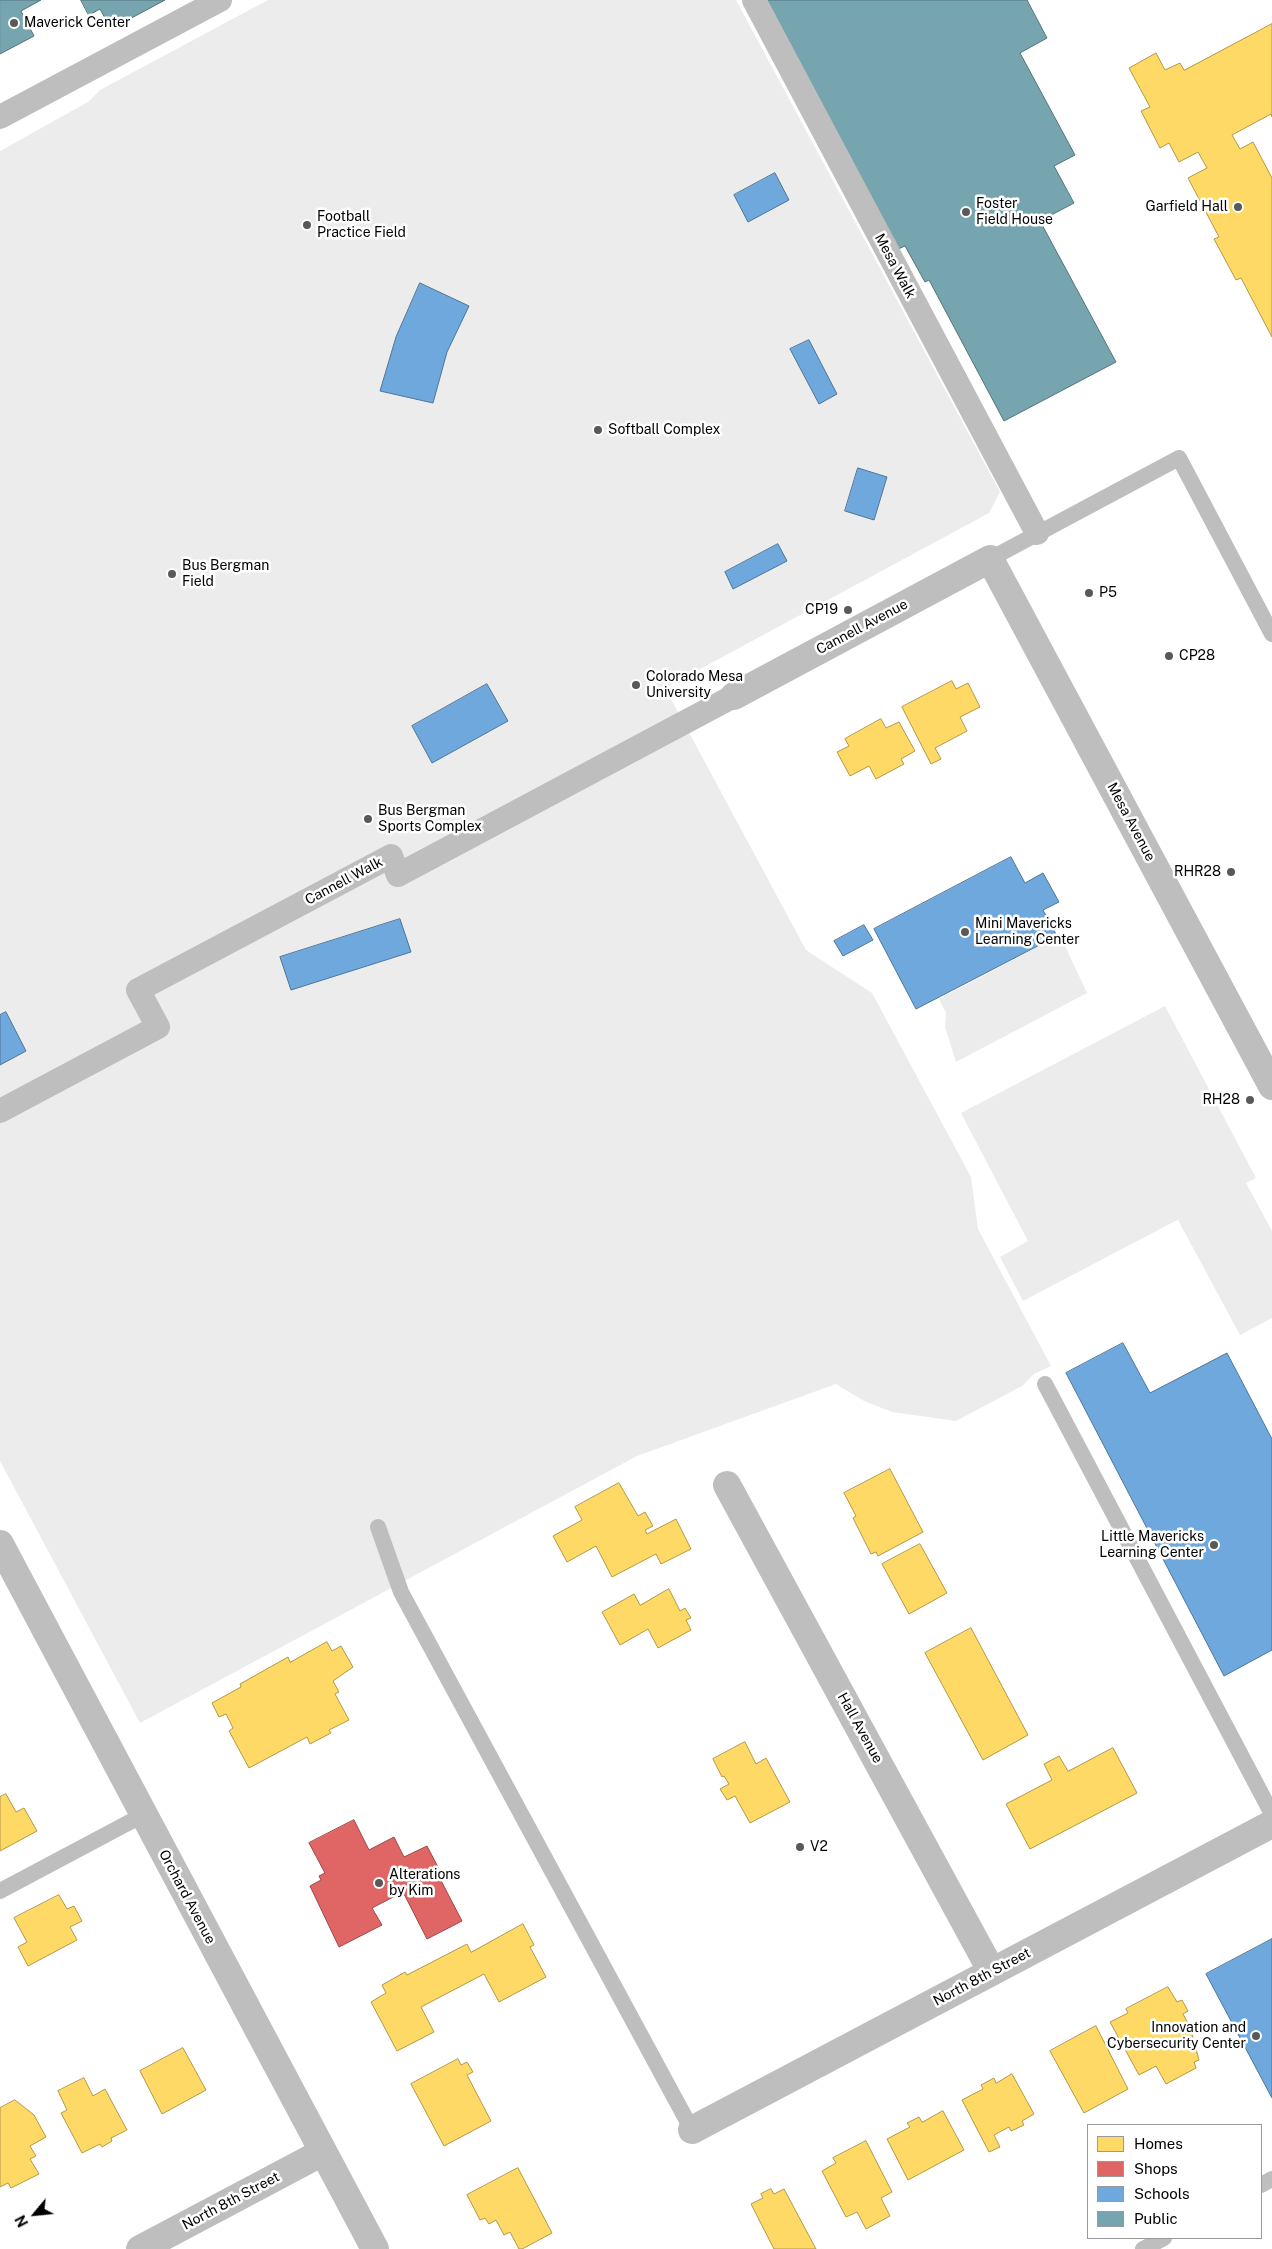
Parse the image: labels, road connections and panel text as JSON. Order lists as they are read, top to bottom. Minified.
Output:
{"streets":{"street":["Mesa Walk","Cannell Avenue","Mesa Avenue","Cannell Walk","Hall Avenue","Orchard Avenue","North 8th Street"]},"crossings":[["Cannell Avenue","Mesa Avenue"],["Cannell Avenue","Cannell Walk"],["Hall Avenue","North 8th Street"],["Orchard Avenue","North 8th Street"]],"places":["Maverick Center","Garfield Hall","Foster Field House","Football Practice Field","Softball Complex","Bus Bergman Field","P5","CP19","CP28","Colorado Mesa University","Bus Bergman Sports Complex","RHR28","Mini Mavericks Learning Center","RH28","Little Mavericks Learning Center","V2","Alterations by Kim","Innovation and Cybersecurity Center"],"legend":["Homes","Shops","Schools","Public"],"north":"bottom left"}
